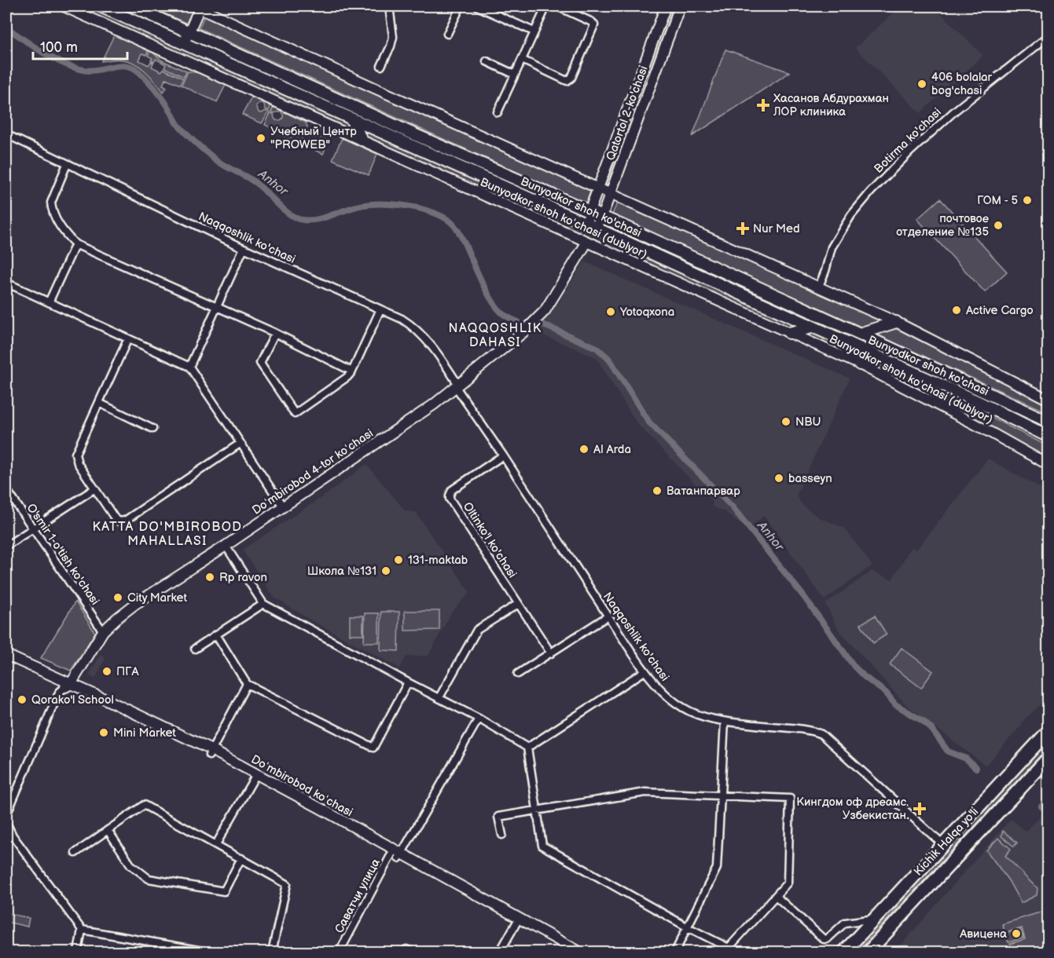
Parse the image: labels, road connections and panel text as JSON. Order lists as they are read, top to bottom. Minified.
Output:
{"streets":{"highway":["Kichik Halqa yo'li"],"main road":["Bunyodkor shoh ko'chasi"],"street":["Qatortol 2-ko'chasi","Botirma ko'chasi","Bunyodkor shoh koʻchasi (dublyor)","Naqqoshlik ko'chasi","Doʻmbirobod 4-tor koʻchasi","Oltinko'l ko'chasi","O'smir 1-o'tish ko'chasi","Doʻmbirobod koʻchasi","Саватчи улица"]},"crossings":[["Qatortol 2-ko'chasi","Bunyodkor shoh ko'chasi"],["Bunyodkor shoh koʻchasi (dublyor)","Doʻmbirobod 4-tor koʻchasi"],["Naqqoshlik ko'chasi","Doʻmbirobod 4-tor koʻchasi"],["Naqqoshlik ko'chasi","Oltinko'l ko'chasi"],["Naqqoshlik ko'chasi","Kichik Halqa yo'li"],["Doʻmbirobod 4-tor koʻchasi","O'smir 1-o'tish ko'chasi"],["Doʻmbirobod 4-tor koʻchasi","Doʻmbirobod koʻchasi"],["Doʻmbirobod koʻchasi","Саватчи улица"]],"districts":["NAQQOSHLIK DAHASI","KATTA DO'MBIROBOD MAHALLASI"],"water":["Anhor"],"places":{"other":["406 bolalar bog'chasi","Учебный Центр \"PROWEB\"","ГОМ - 5","почтовое отделение №135","Active Cargo","Yotoqxona","NBU","Al Arda","basseyn","Ватанпарвар","131-maktab","Школа №131","Rp ravon","City Market","ПГА","Qorako'l School","Mini Market","Авицена"],"health":["Хасанов Абдурахман ЛОР клиника","Nur Med","Кингдом оф дреамс. Узбекистан."]},"scale_bar":"100 m"}
